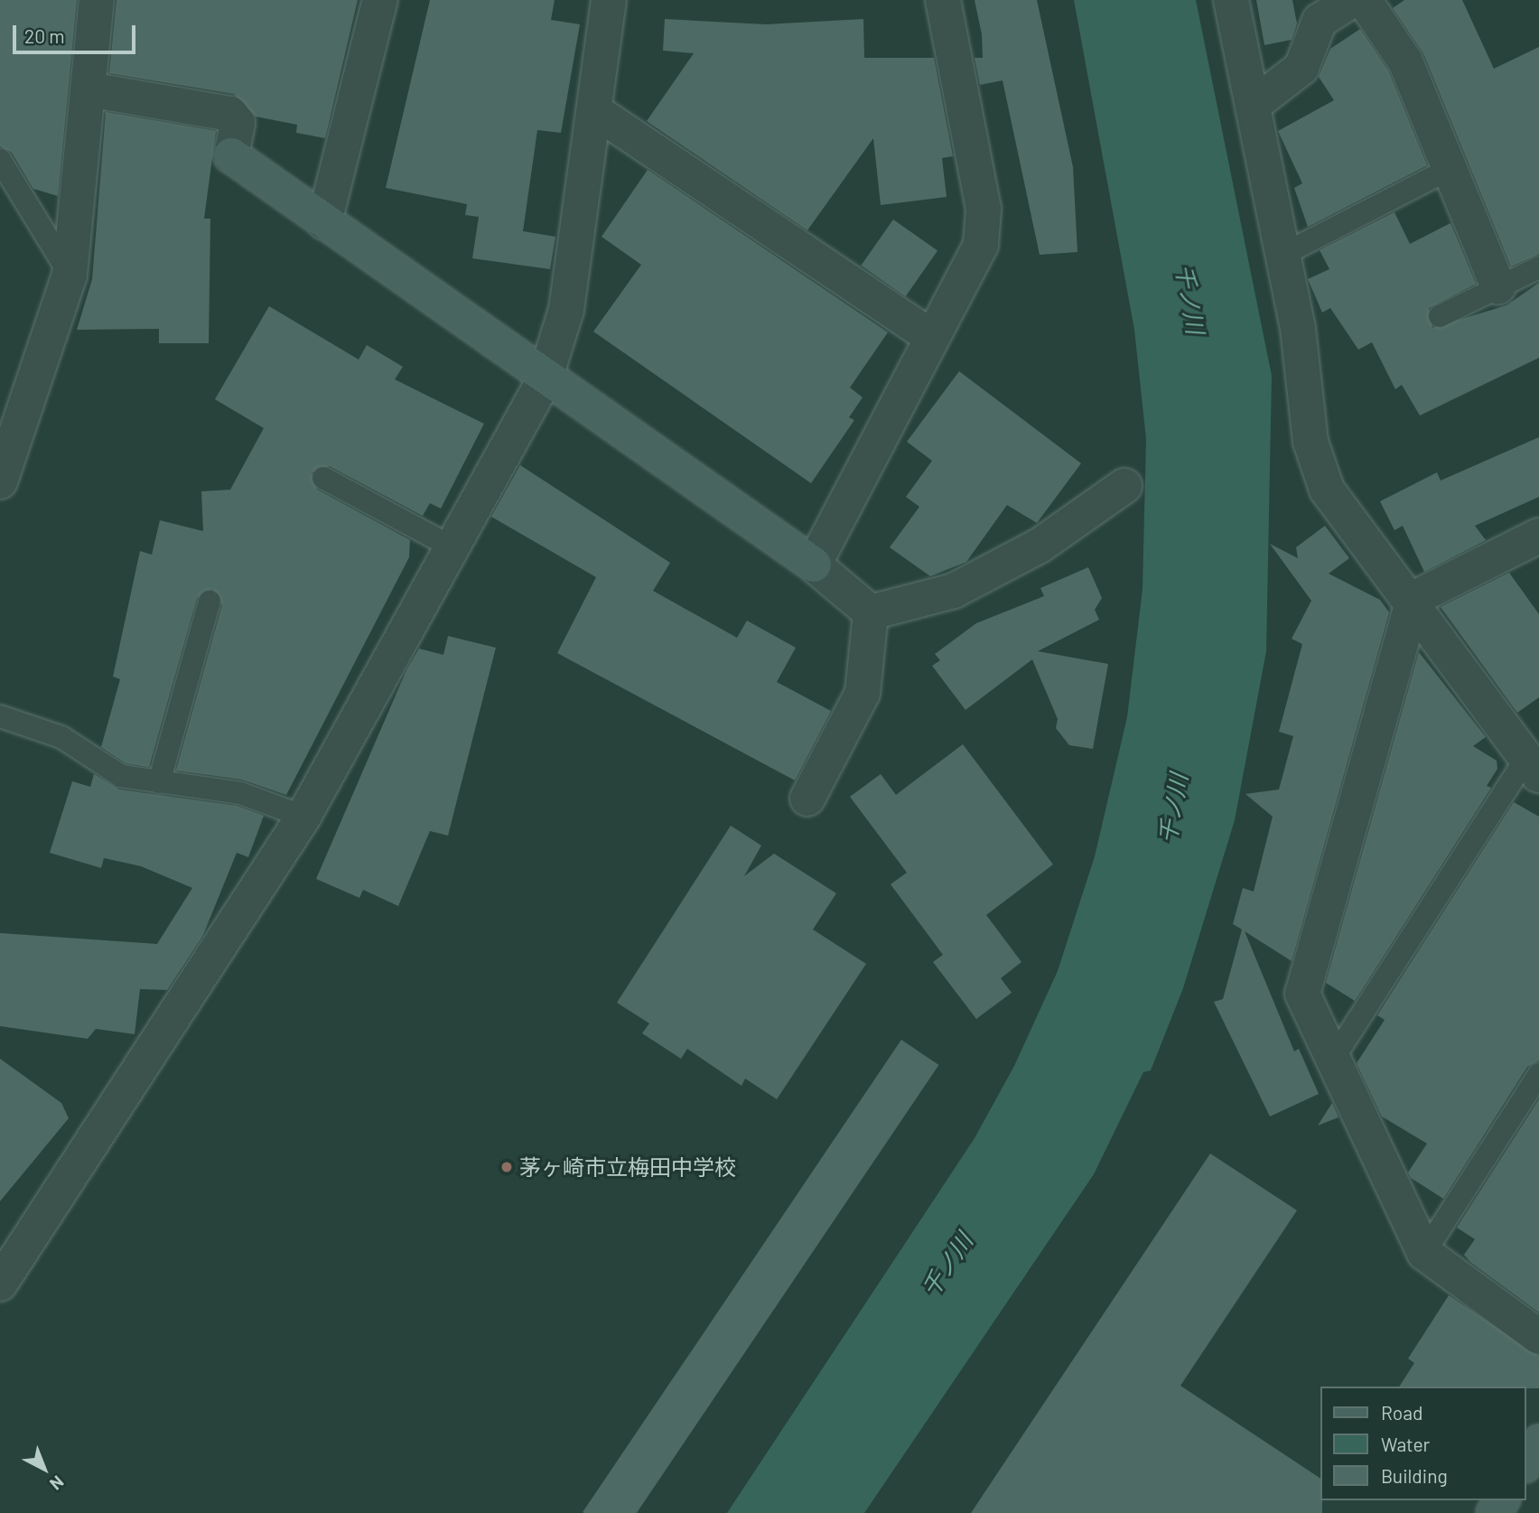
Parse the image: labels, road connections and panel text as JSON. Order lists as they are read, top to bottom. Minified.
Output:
{"water":["千ノ川"],"places":["茅ヶ崎市立梅田中学校"],"legend":["Road","Water","Building"],"scale_bar":"20 m","north":"bottom right"}
